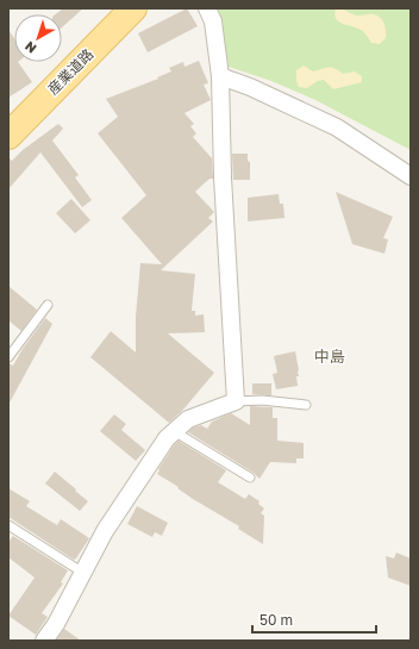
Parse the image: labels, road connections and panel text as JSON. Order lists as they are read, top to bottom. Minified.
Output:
{"streets":{"main road":["産業道路"]},"districts":["中島"],"scale_bar":"50 m","north":"bottom left"}
